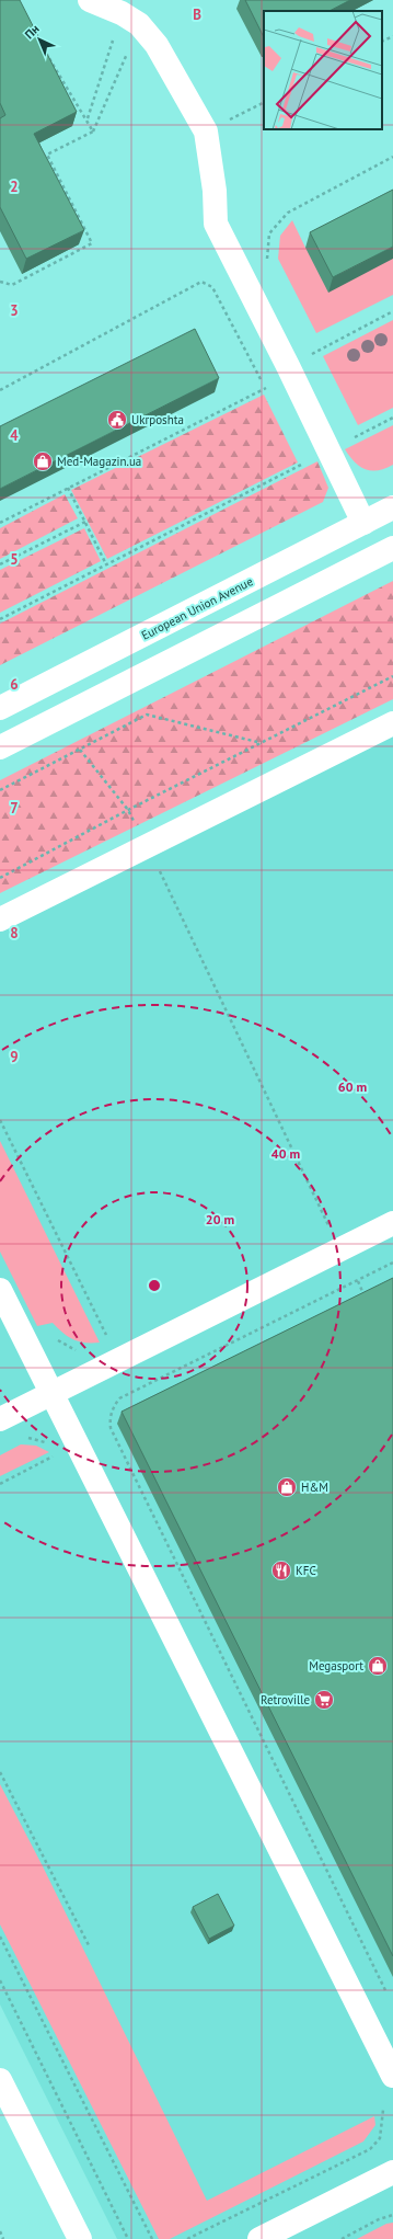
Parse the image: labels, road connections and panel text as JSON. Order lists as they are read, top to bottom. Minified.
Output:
{"streets":{"main road":["European Union Avenue"]},"places":{"public building":["Ukrposhta"],"shop":["Med-Magazin.ua","H&M","Megasport"],"restaurant":["KFC"],"supermarket":["Retroville"]},"north":"top left","grid":{"columns":["B"],"rows":["2","3","4","5","6","7","8","9"]},"rings":["60 m","40 m","20 m"]}
